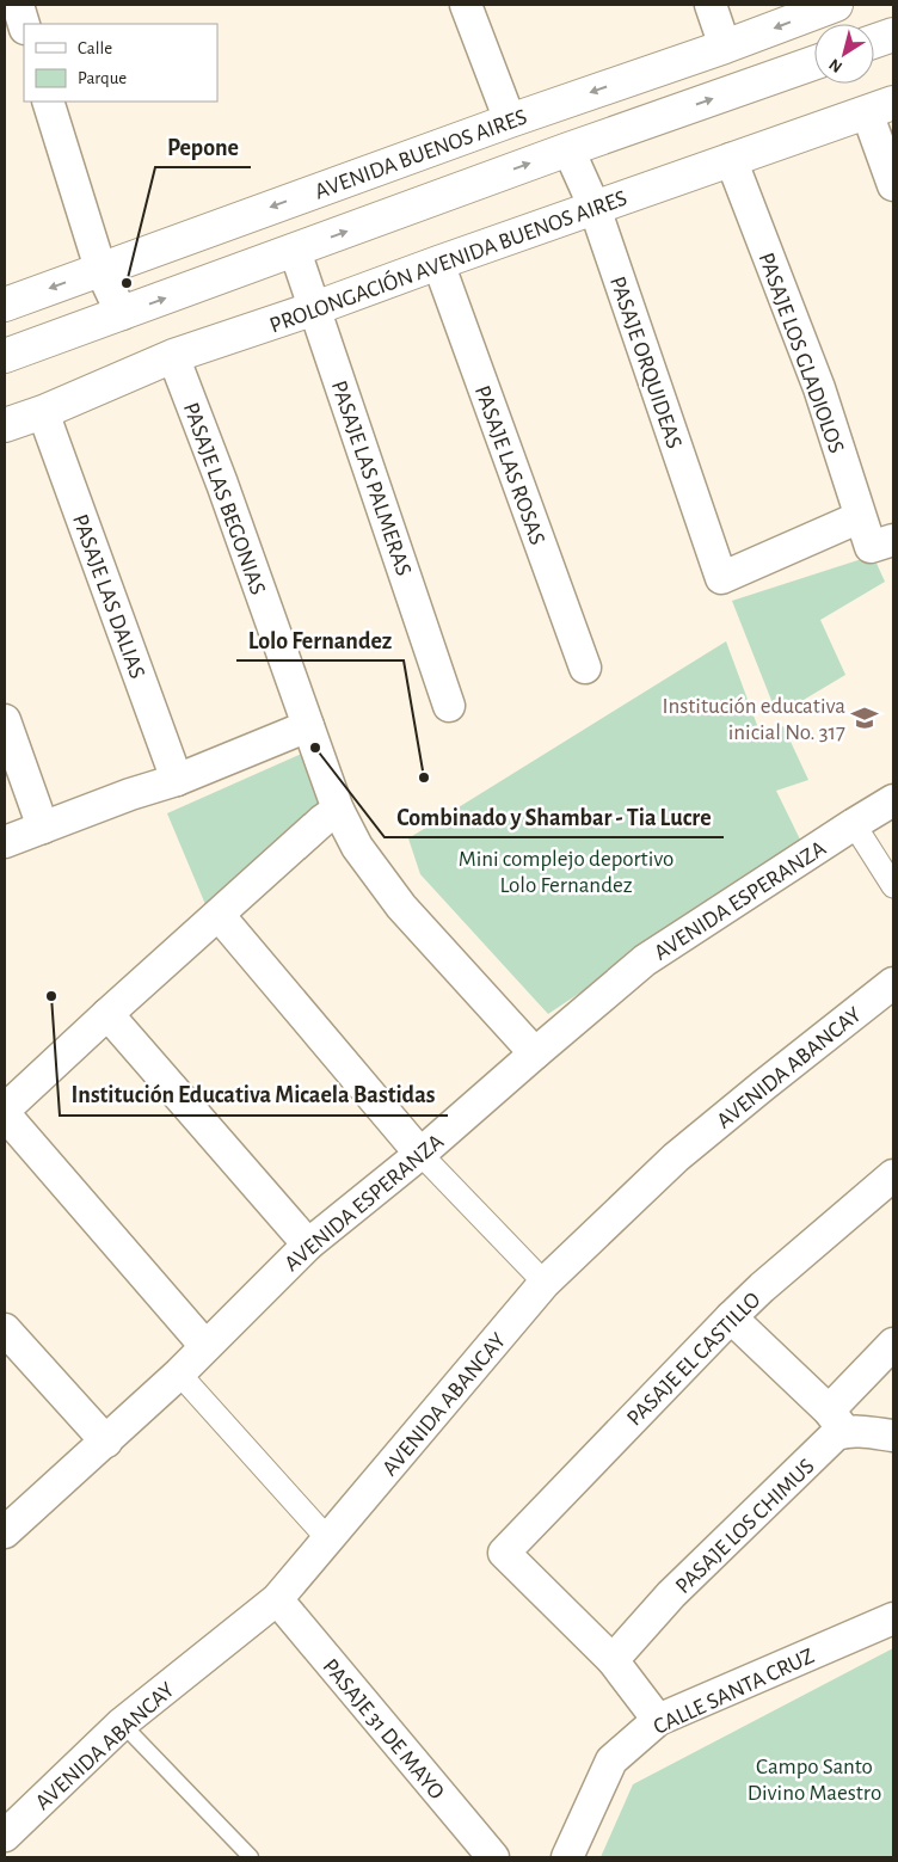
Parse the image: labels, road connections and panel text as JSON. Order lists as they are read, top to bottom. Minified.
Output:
{"streets":{"main road":["AVENIDA BUENOS AIRES","PROLONGACIÓN AVENIDA BUENOS AIRES"],"street":["PASAJE LOS GLADIOLOS","PASAJE ORQUIDEAS","PASAJE LAS ROSAS","PASAJE LAS PALMERAS","PASAJE LAS BEGONIAS","PASAJE LAS DALIAS","AVENIDA ESPERANZA","AVENIDA ABANCAY","PASAJE EL CASTILLO","PASAJE LOS CHIMUS","CALLE SANTA CRUZ","PASAJE 31 DE MAYO"]},"crossings":[["AVENIDA BUENOS AIRES","PASAJE ORQUIDEAS"],["AVENIDA BUENOS AIRES","PASAJE LAS PALMERAS"],["PROLONGACIÓN AVENIDA BUENOS AIRES","PASAJE LOS GLADIOLOS"],["PROLONGACIÓN AVENIDA BUENOS AIRES","PASAJE ORQUIDEAS"],["PROLONGACIÓN AVENIDA BUENOS AIRES","PASAJE LAS ROSAS"],["PROLONGACIÓN AVENIDA BUENOS AIRES","PASAJE LAS PALMERAS"],["PROLONGACIÓN AVENIDA BUENOS AIRES","PASAJE LAS BEGONIAS"],["PROLONGACIÓN AVENIDA BUENOS AIRES","PASAJE LAS DALIAS"],["PASAJE LOS GLADIOLOS","PASAJE ORQUIDEAS"],["PASAJE LAS BEGONIAS","AVENIDA ESPERANZA"],["AVENIDA ABANCAY","PASAJE 31 DE MAYO"],["PASAJE EL CASTILLO","PASAJE LOS CHIMUS"]],"parks":["Mini complejo deportivo Lolo Fernandez","Campo Santo Divino Maestro"],"places":{"other":["Pepone","Combinado y Shambar - Tia Lucre","Lolo Fernandez","Institución Educativa Micaela Bastidas"],"school or university":["Institución educativa inicial No. 317"]},"legend":["Calle","Parque"],"north":"bottom left"}
